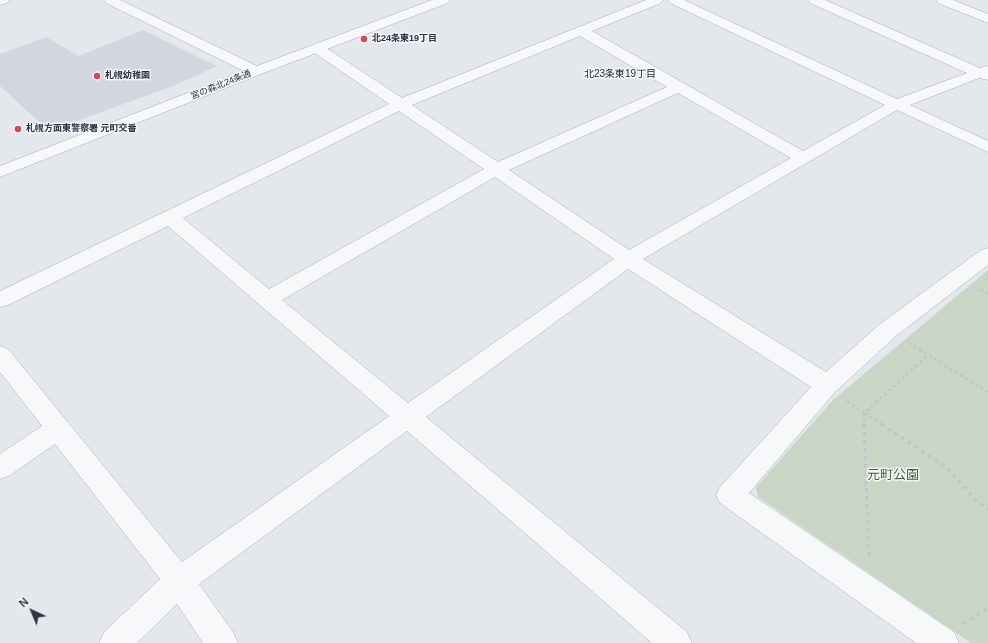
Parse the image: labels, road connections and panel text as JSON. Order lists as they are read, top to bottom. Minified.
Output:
{"streets":{"street":["宮の森北24条通"]},"districts":["北23条東19丁目"],"parks":["元町公園"],"places":["北24条東19丁目","札幌幼稚園","札幌方面東警察署 元町交番"],"north":"top left"}
